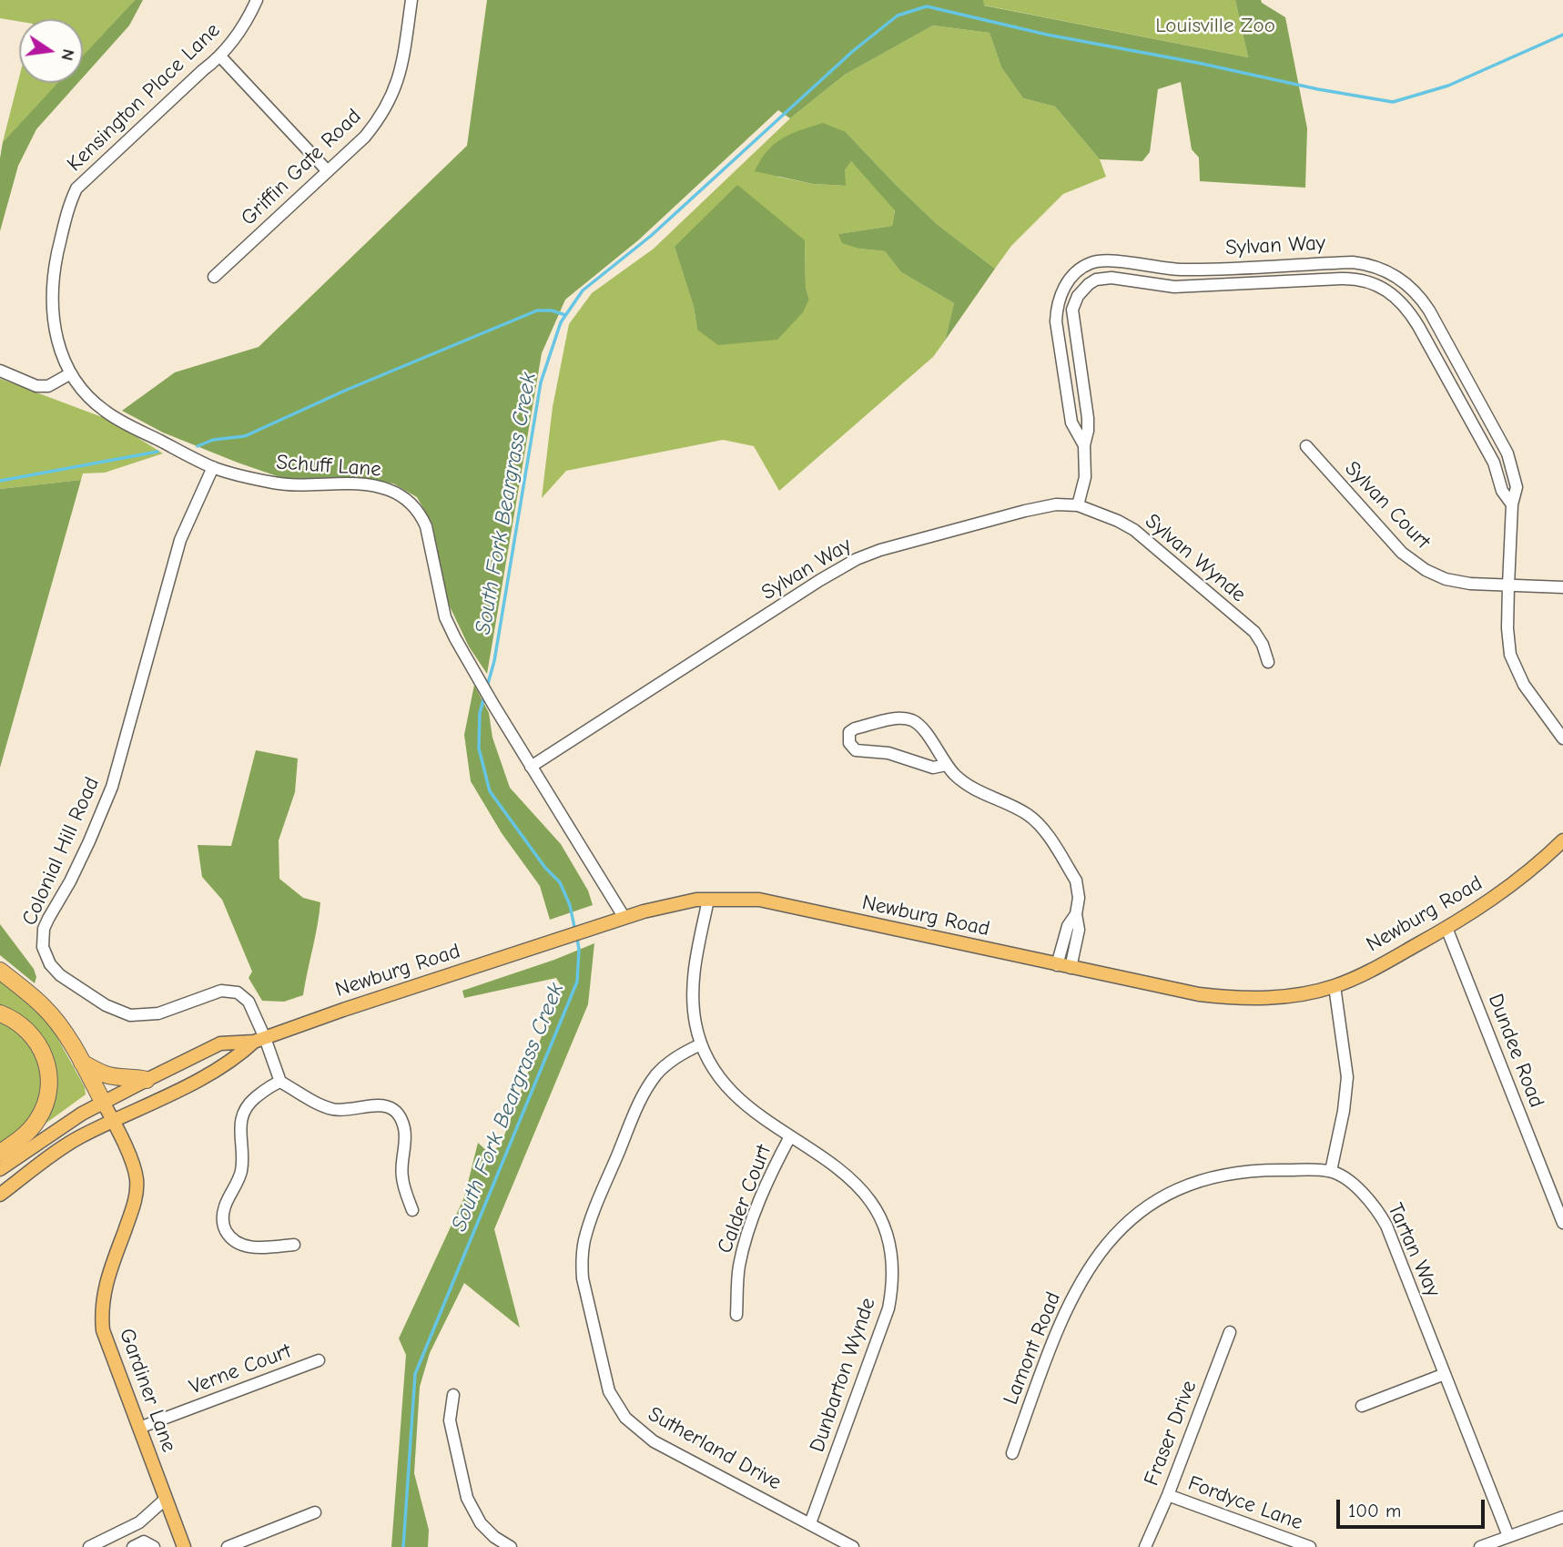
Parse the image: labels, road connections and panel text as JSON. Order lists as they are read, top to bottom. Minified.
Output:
{"streets":{"main road":["Newburg Road","Gardiner Lane"],"street":["Kensington Place Lane","Griffin Gate Road","Sylvan Way","Schuff Lane","Sylvan Court","Sylvan Wynde","Colonial Hill Road","Dundee Road","Calder Court","Tartan Way","Lamont Road","Verne Court","Dunbarton Wynde","Fraser Drive","Sutherland Drive","Fordyce Lane"]},"crossings":[["Kensington Place Lane","Schuff Lane"],["Sylvan Way","Schuff Lane"],["Sylvan Way","Sylvan Court"],["Sylvan Way","Sylvan Wynde"],["Schuff Lane","Colonial Hill Road"],["Schuff Lane","Newburg Road"],["Colonial Hill Road","Newburg Road"],["Newburg Road","Dundee Road"],["Newburg Road","Dunbarton Wynde"],["Newburg Road","Gardiner Lane"],["Calder Court","Dunbarton Wynde"],["Tartan Way","Lamont Road"],["Verne Court","Gardiner Lane"],["Dunbarton Wynde","Sutherland Drive"],["Fraser Drive","Fordyce Lane"]],"water":["South Fork Beargrass Creek"],"parks":["Louisville Zoo"],"scale_bar":"100 m","north":"right"}
